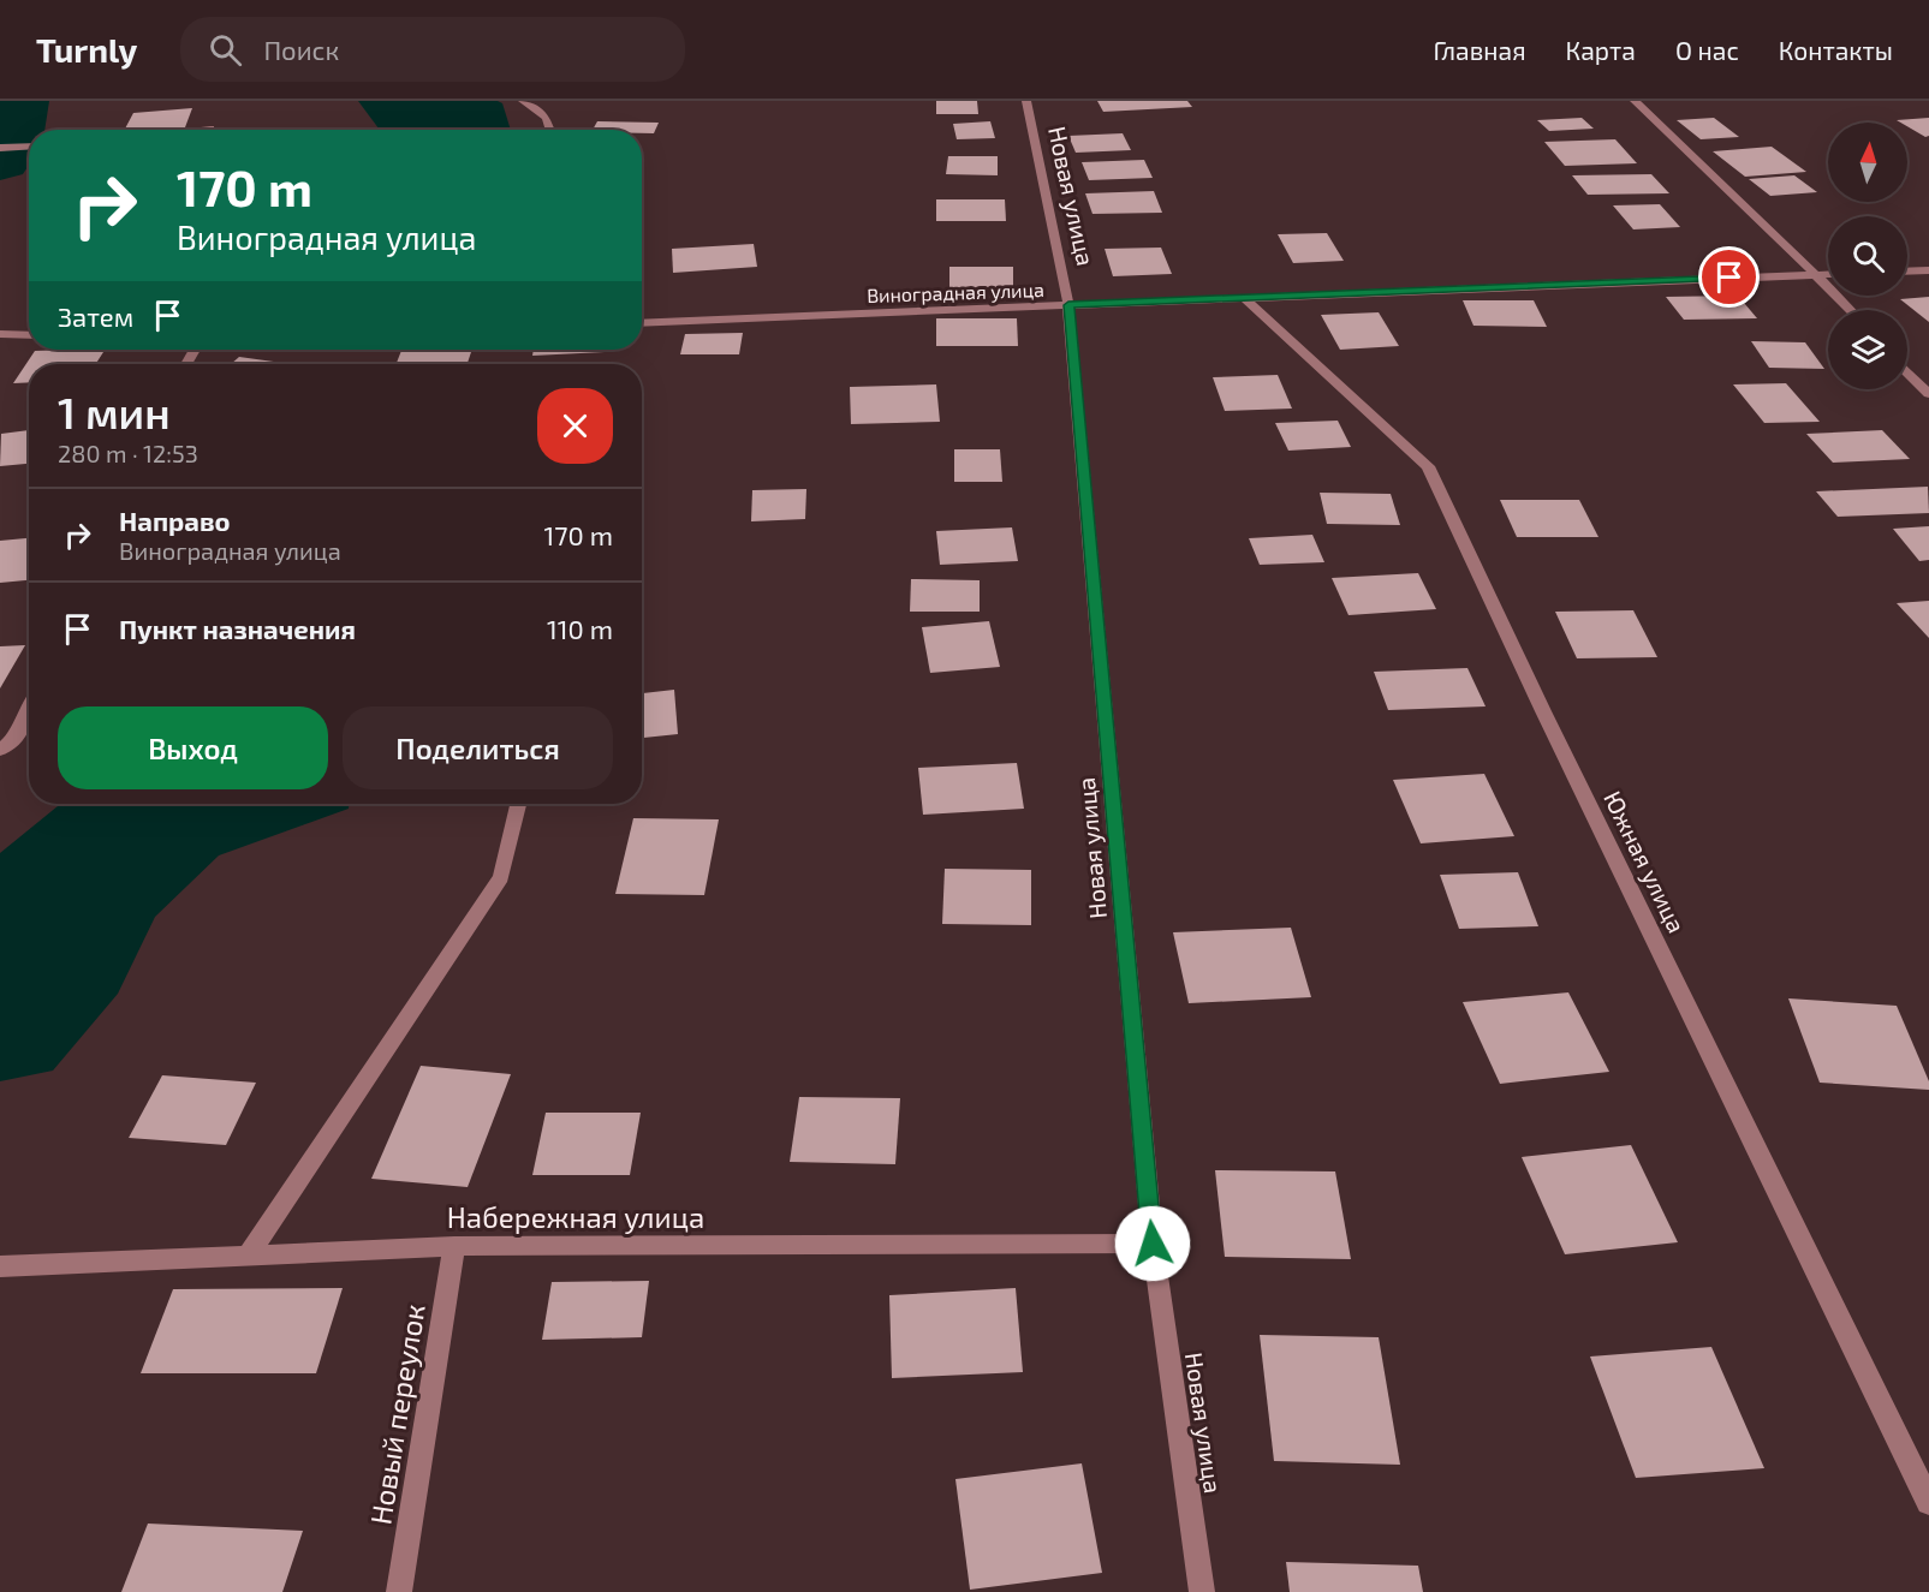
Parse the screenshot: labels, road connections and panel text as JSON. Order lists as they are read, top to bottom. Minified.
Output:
{"streets":{"street":["Новая улица","Виноградная улица","Южная улица","Набережная улица","Новый переулок"]},"crossings":[["Новая улица","Виноградная улица"],["Новая улица","Набережная улица"],["Виноградная улица","Южная улица"],["Набережная улица","Новый переулок"]],"north":"top","page":{"header":"Turnly","search":"Поиск","nav":["Главная","Карта","О нас","Контакты"],"turn":["170 m","Виноградная улица"],"then":"Затем","heading":["1 мин","280 m · 12:53"],"list":[{"name":"Направо","note":"Виноградная улица","value":"170 m"},{"name":"Пункт назначения","value":"110 m"}],"buttons":["Выход","Поделиться"]}}
